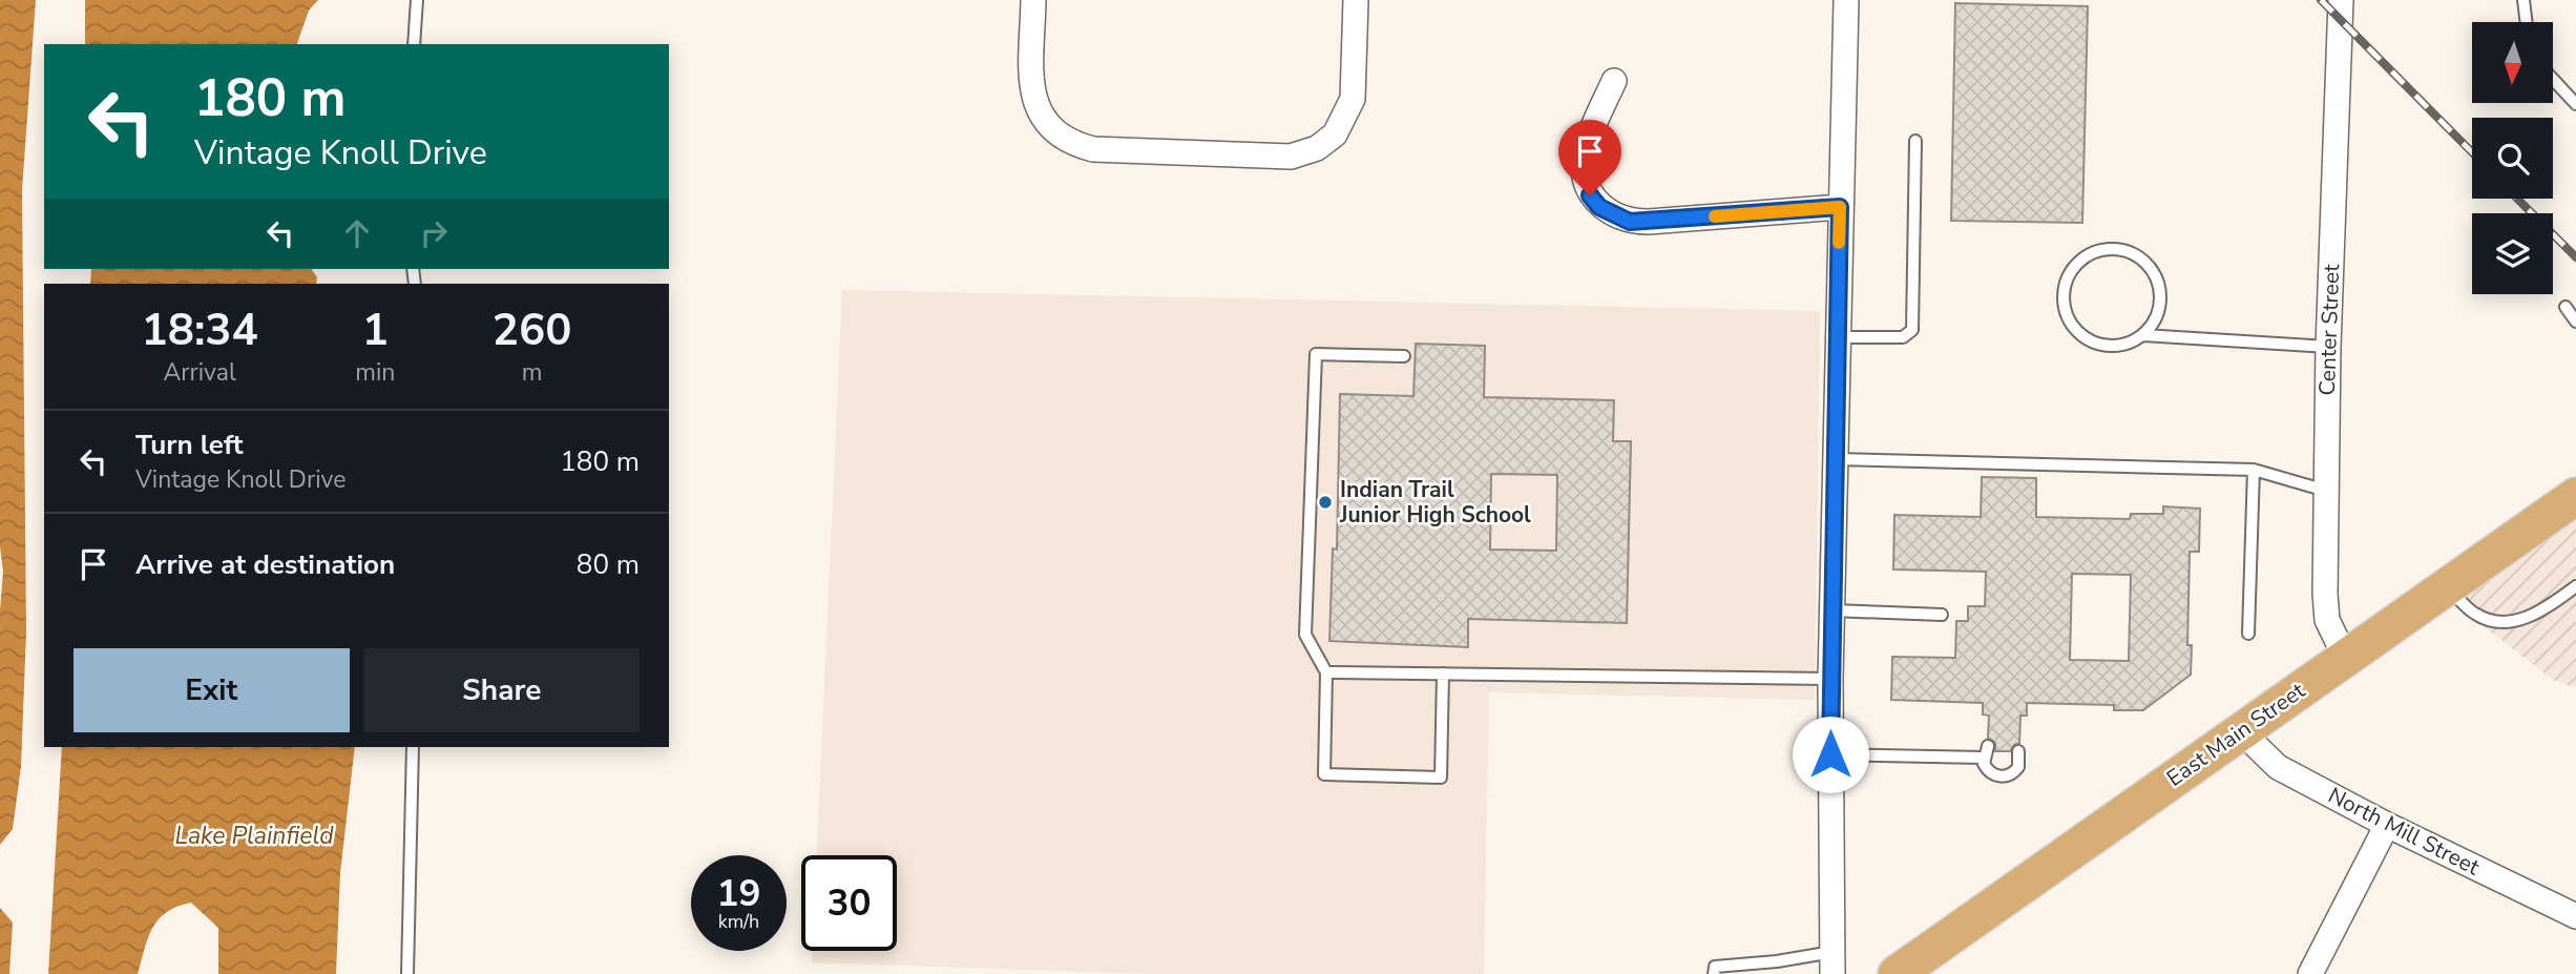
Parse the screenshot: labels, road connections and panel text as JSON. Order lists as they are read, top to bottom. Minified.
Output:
{"streets":{"main road":["East Main Street"],"street":["Center Street","North Mill Street"]},"crossings":[["Center Street","East Main Street"],["East Main Street","North Mill Street"]],"water":["Lake Plainfield"],"places":["Indian Trail Junior High School"],"north":"bottom","page":{"turn":["180 m","Vintage Knoll Drive"],"eta":["18:34","Arrival","1","min","260","m"],"list":[{"name":"Turn left","note":"Vintage Knoll Drive","value":"180 m"},{"name":"Arrive at destination","value":"80 m"}],"buttons":["Exit","Share"],"speed":"19 km/h","limit":"30"}}
